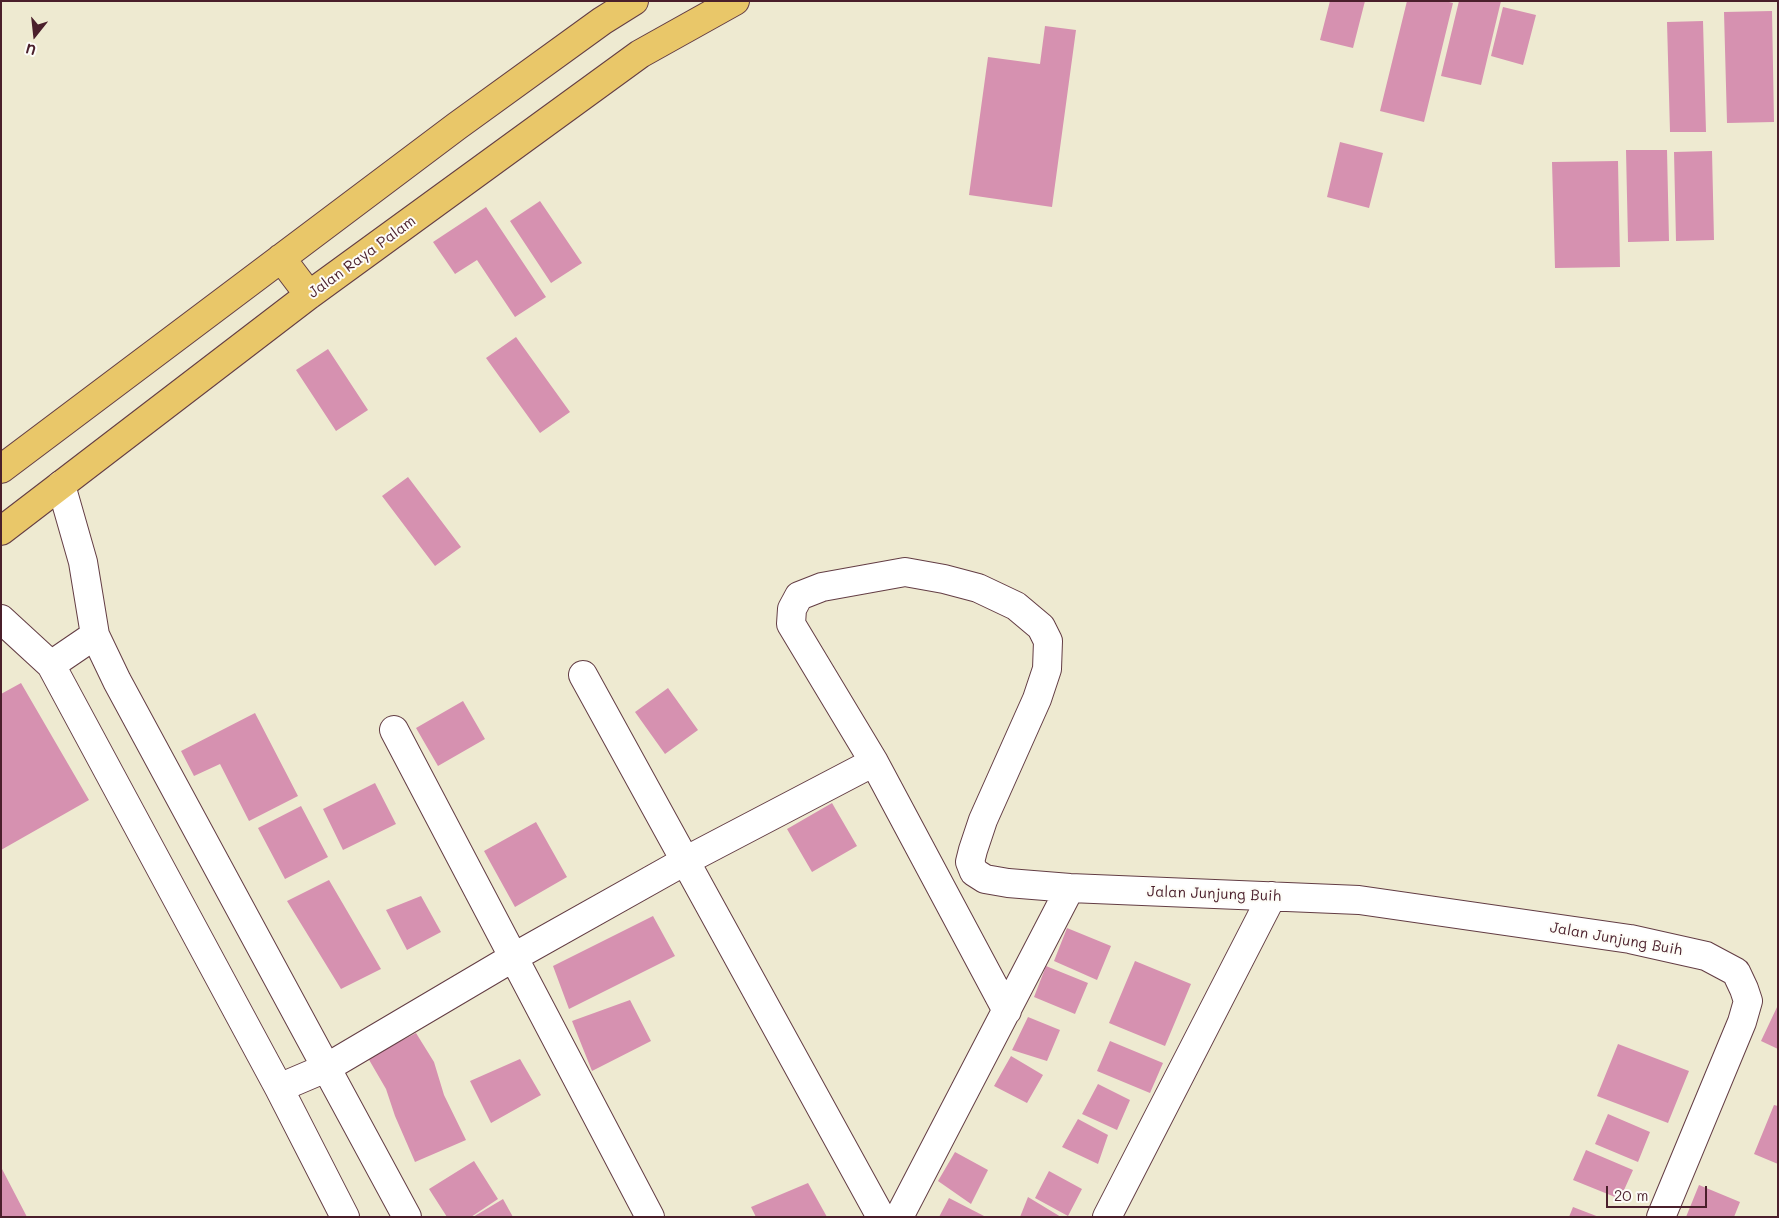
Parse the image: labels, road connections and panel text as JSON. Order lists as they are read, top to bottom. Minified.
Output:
{"streets":{"main road":["Jalan Raya Palam"],"street":["Jalan Junjung Buih"]},"scale_bar":"20 m","north":"bottom"}
